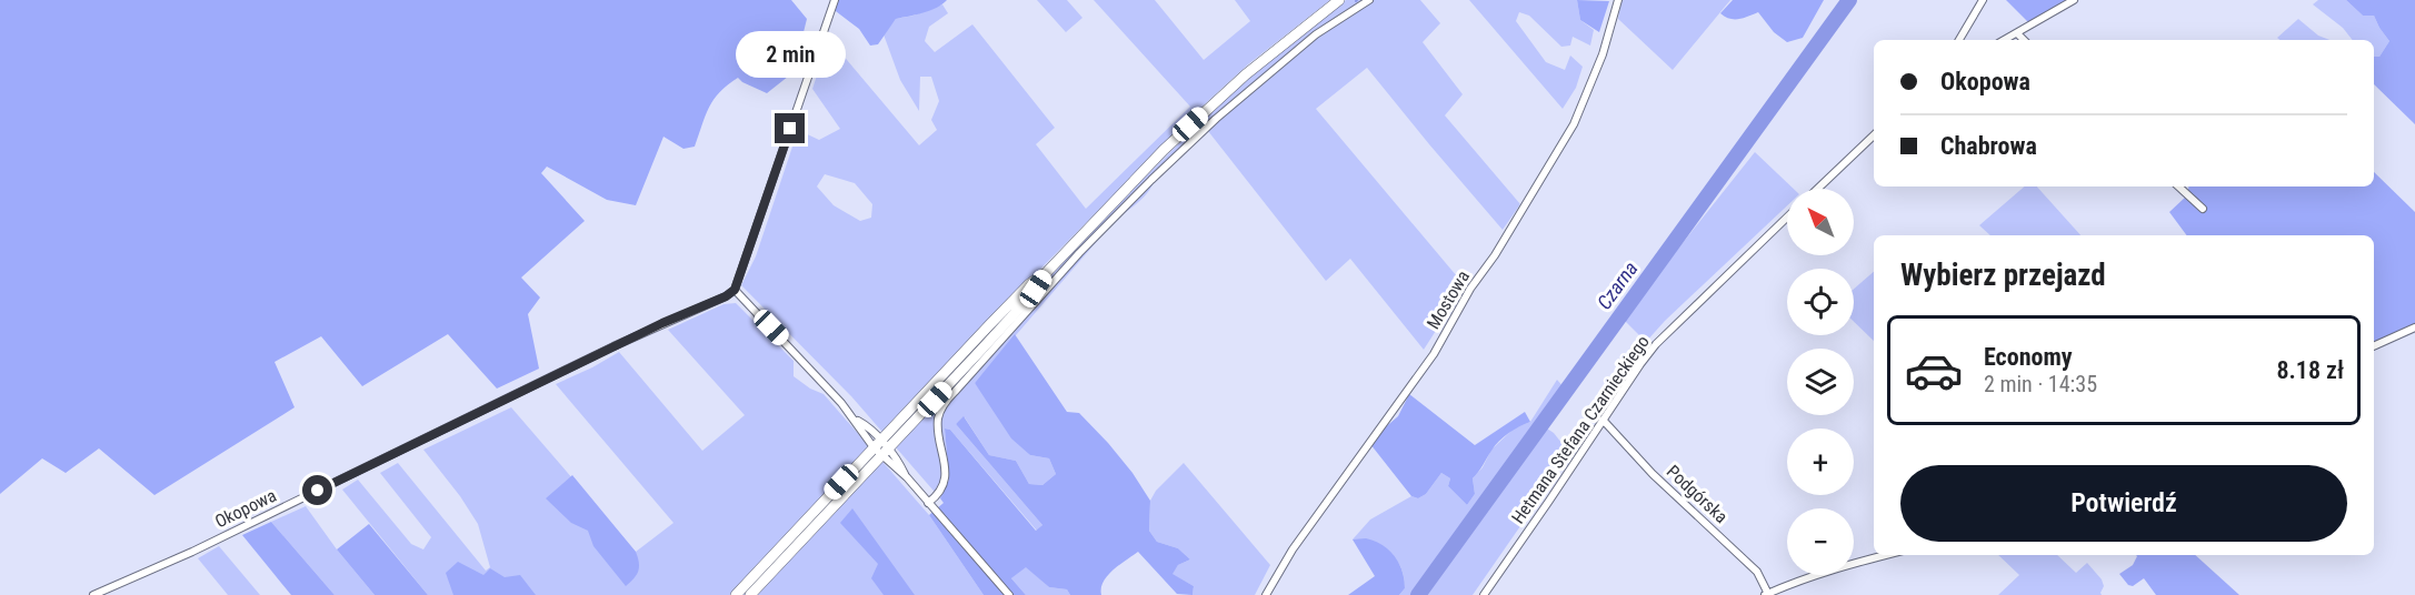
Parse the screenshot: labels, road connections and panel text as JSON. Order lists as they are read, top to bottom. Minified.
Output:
{"streets":{"street":["Mostowa","Hetmana Stefana Czarnieckiego","Podgórska","Okopowa"]},"crossings":[["Hetmana Stefana Czarnieckiego","Podgórska"]],"water":["Czarna"],"north":"top left","page":{"bubble":"2 min","banner":["Okopowa","Chabrowa"],"map_buttons":["+","−"],"heading":"Wybierz przejazd","list":[{"name":"Economy","note":"2 min · 14:35","value":"8.18 zł"}],"buttons":"Potwierdź"}}
